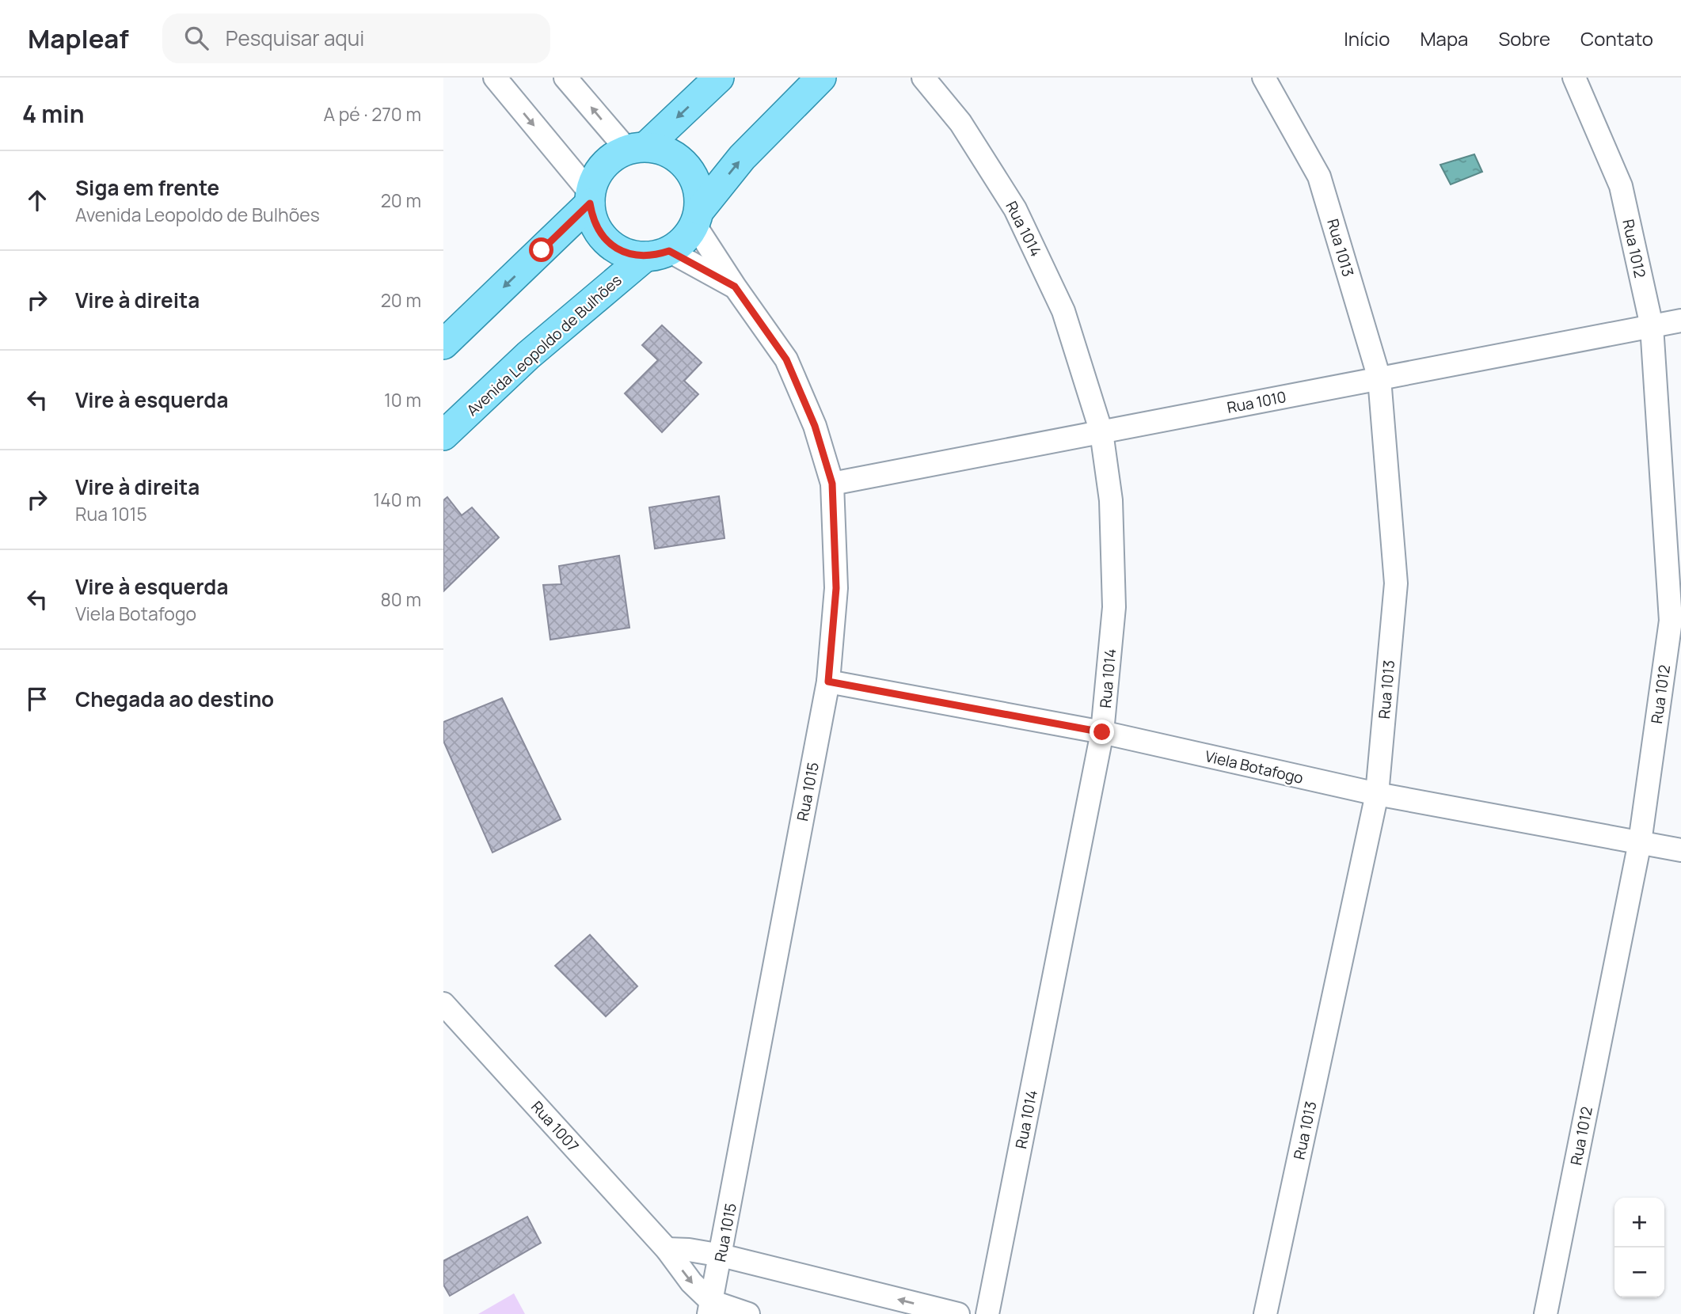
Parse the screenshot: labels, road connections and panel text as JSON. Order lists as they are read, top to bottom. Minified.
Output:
{"streets":{"main road":["Avenida Leopoldo de Bulhões"],"street":["Rua 1014","Rua 1013","Rua 1012","Rua 1010","Viela Botafogo","Rua 1015","Rua 1007"]},"crossings":[["Rua 1014","Rua 1010"],["Rua 1014","Viela Botafogo"],["Rua 1013","Rua 1010"],["Rua 1013","Viela Botafogo"],["Rua 1012","Rua 1010"],["Rua 1012","Viela Botafogo"],["Avenida Leopoldo de Bulhões","Rua 1015"],["Rua 1010","Rua 1015"],["Viela Botafogo","Rua 1015"],["Rua 1015","Rua 1007"]],"page":{"header":"Mapleaf","search":"Pesquisar aqui","nav":["Início","Mapa","Sobre","Contato"],"heading":["4 min","A pé · 270 m"],"list":[["Siga em frente","Avenida Leopoldo de Bulhões","20 m"],["Vire à direita","20 m"],["Vire à esquerda","10 m"],["Vire à direita","Rua 1015","140 m"],["Vire à esquerda","Viela Botafogo","80 m"],"Chegada ao destino"],"map_buttons":["+","−"]}}
